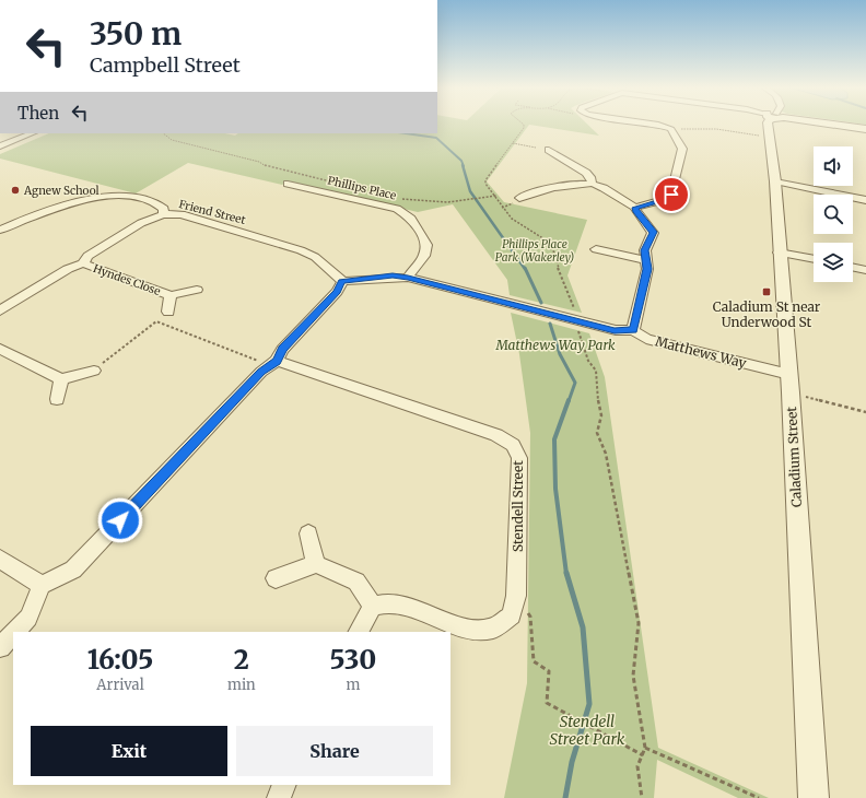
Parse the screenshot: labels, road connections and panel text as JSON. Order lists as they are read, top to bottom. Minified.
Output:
{"streets":{"street":["Phillips Place","Friend Street","Hyndes Close","Matthews Way","Caladium Street","Stendell Street"]},"crossings":[["Phillips Place","Matthews Way"],["Friend Street","Matthews Way"],["Matthews Way","Caladium Street"]],"parks":["Phillips Place Park (Wakerley)","Matthews Way Park","Stendell Street Park"],"places":{"other":["Agnew School"],"transit":["Caladium St near Underwood St"]},"page":{"turn":["350 m","Campbell Street"],"then":"Then","eta":["16:05","Arrival","2","min","530","m"],"buttons":["Exit","Share"]}}
